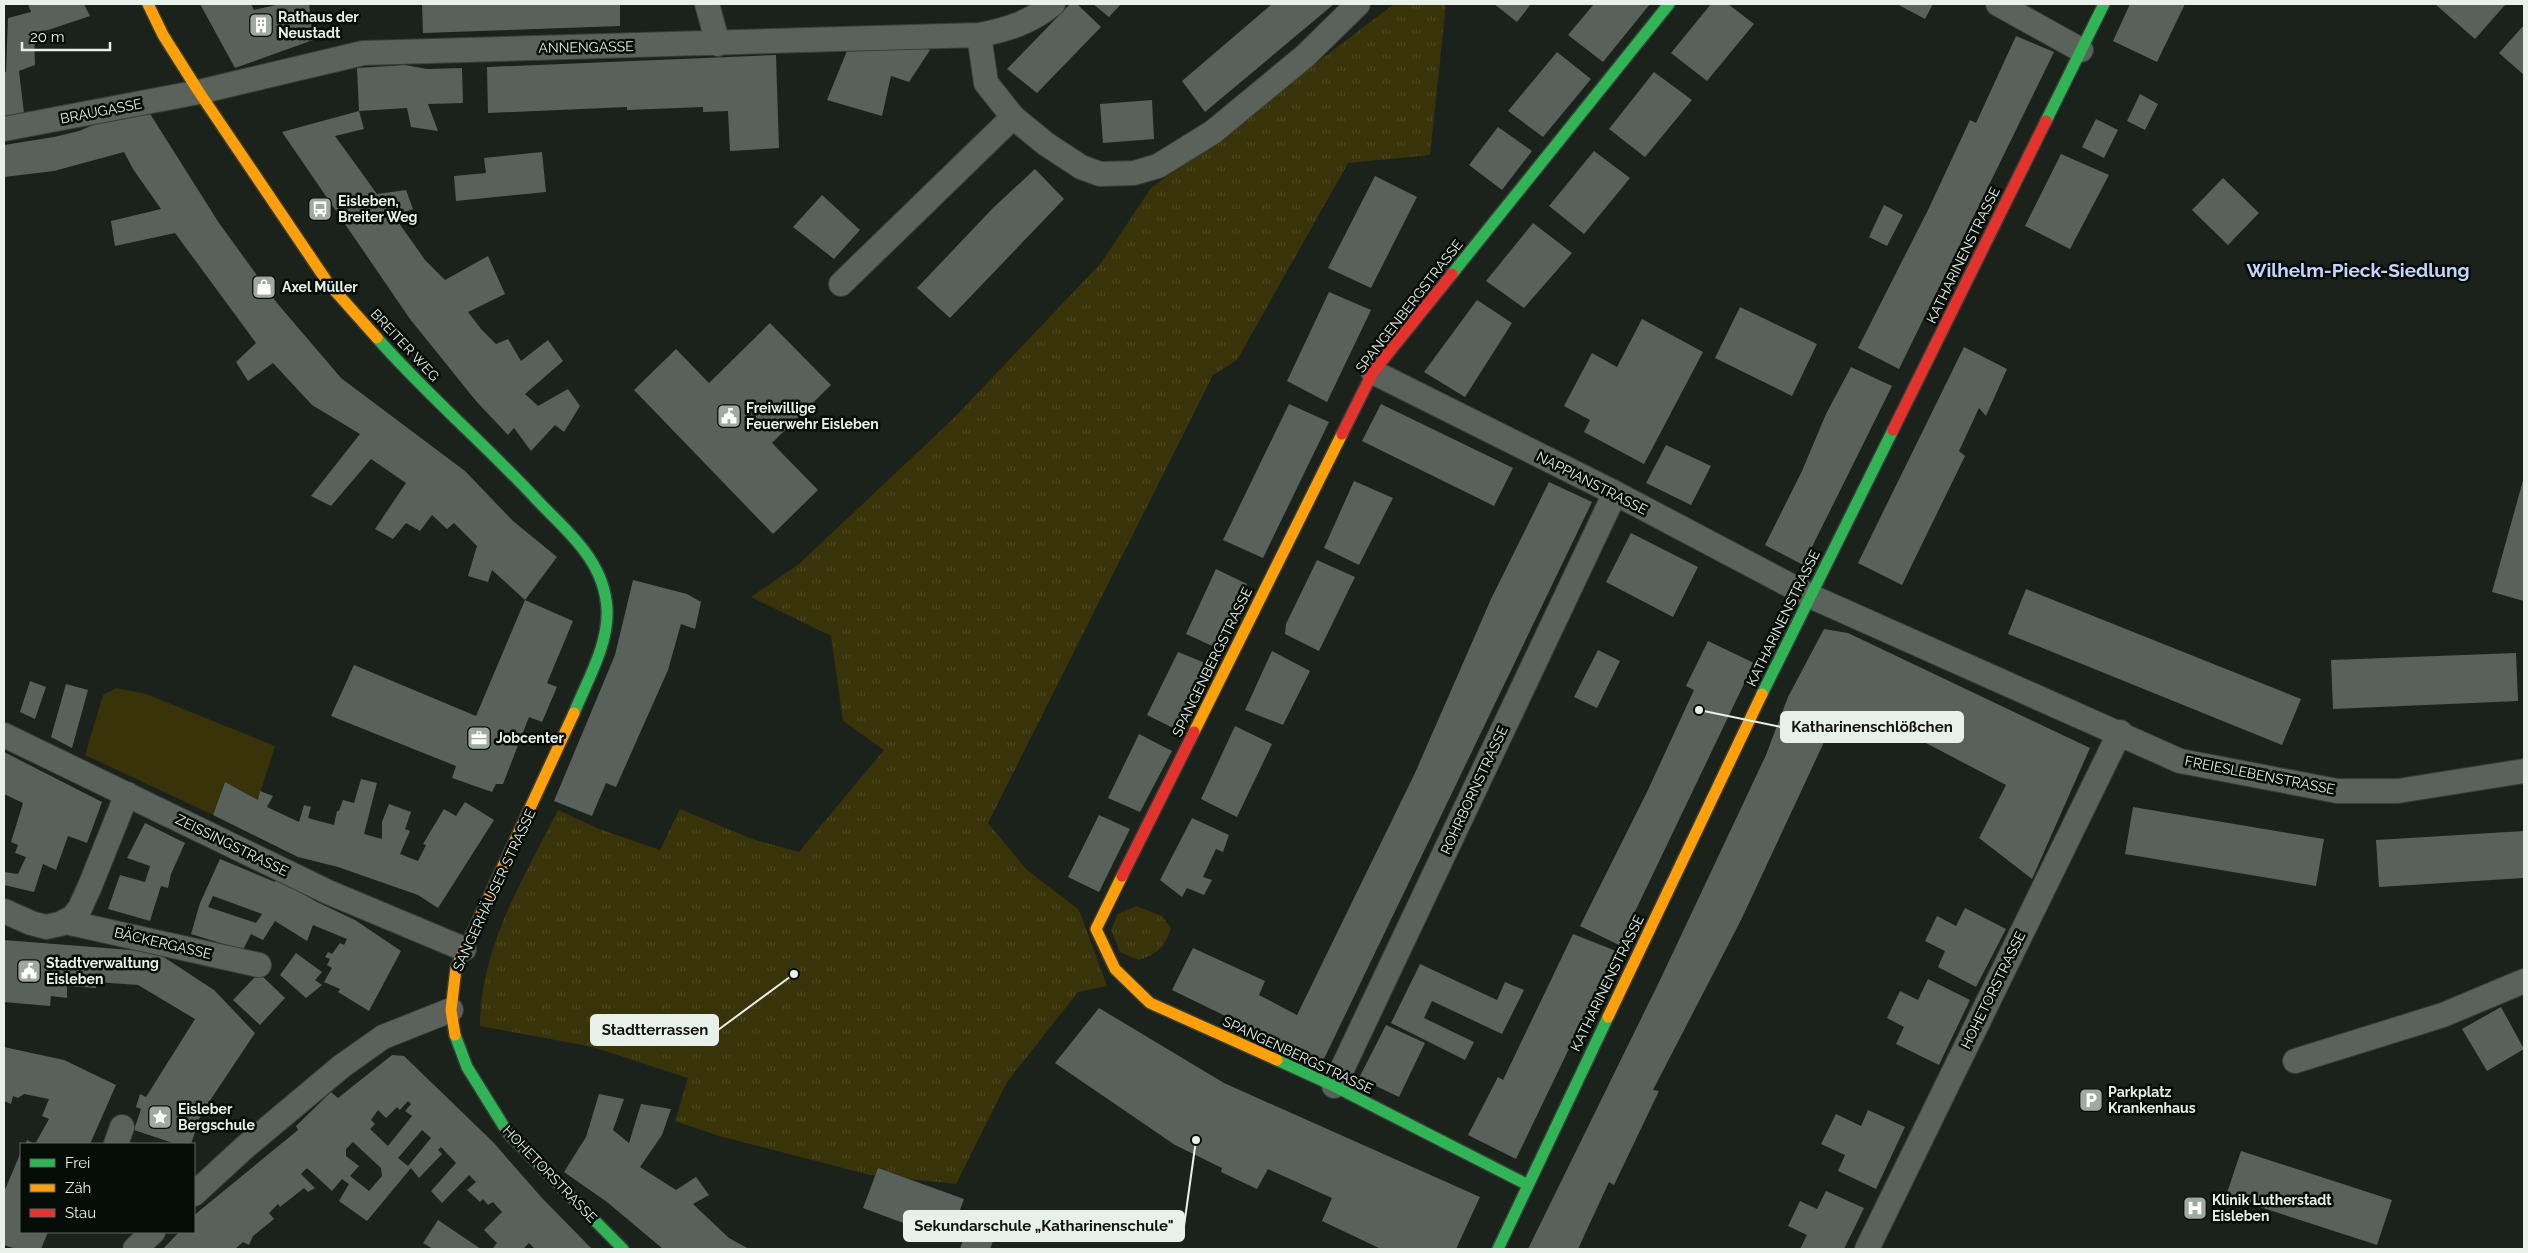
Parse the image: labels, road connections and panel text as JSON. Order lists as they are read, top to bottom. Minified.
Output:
{"streets":{"street":["ANNENGASSE","BRAUGASSE","KATHARINENSTRASSE","SPANGENBERGSTRASSE","BREITER WEG","NAPPIANSTRASSE","FREIESLEBENSTRASSE","ROHRBORNSTRASSE","ZEISSINGSTRASSE","SANGERHÄUSER STRASSE","BÄCKERGASSE","HOHETORSTRASSE"]},"crossings":[["ANNENGASSE","BRAUGASSE"],["ANNENGASSE","BREITER WEG"],["BRAUGASSE","BREITER WEG"],["KATHARINENSTRASSE","SPANGENBERGSTRASSE"],["KATHARINENSTRASSE","NAPPIANSTRASSE"],["SPANGENBERGSTRASSE","NAPPIANSTRASSE"],["SPANGENBERGSTRASSE","ROHRBORNSTRASSE"],["BREITER WEG","SANGERHÄUSER STRASSE"],["NAPPIANSTRASSE","FREIESLEBENSTRASSE"],["NAPPIANSTRASSE","ROHRBORNSTRASSE"],["NAPPIANSTRASSE","HOHETORSTRASSE"],["FREIESLEBENSTRASSE","HOHETORSTRASSE"],["ZEISSINGSTRASSE","SANGERHÄUSER STRASSE"],["SANGERHÄUSER STRASSE","HOHETORSTRASSE"]],"districts":["Wilhelm-Pieck-Siedlung"],"places":{"building":["Rathaus der Neustadt"],"bus stop":["Eisleben, Breiter Weg"],"shop":["Axel Müller"],"public building":["Freiwillige Feuerwehr Eisleben","Stadtverwaltung Eisleben"],"other":["Katharinenschlößchen","Stadtterrassen","Sekundarschule „Katharinenschule\""],"office":["Jobcenter"],"parking":["Parkplatz Krankenhaus"],"place":["Eisleber Bergschule"],"hospital":["Klinik Lutherstadt Eisleben"]},"legend":["Frei","Zäh","Stau"],"scale_bar":"20 m"}
